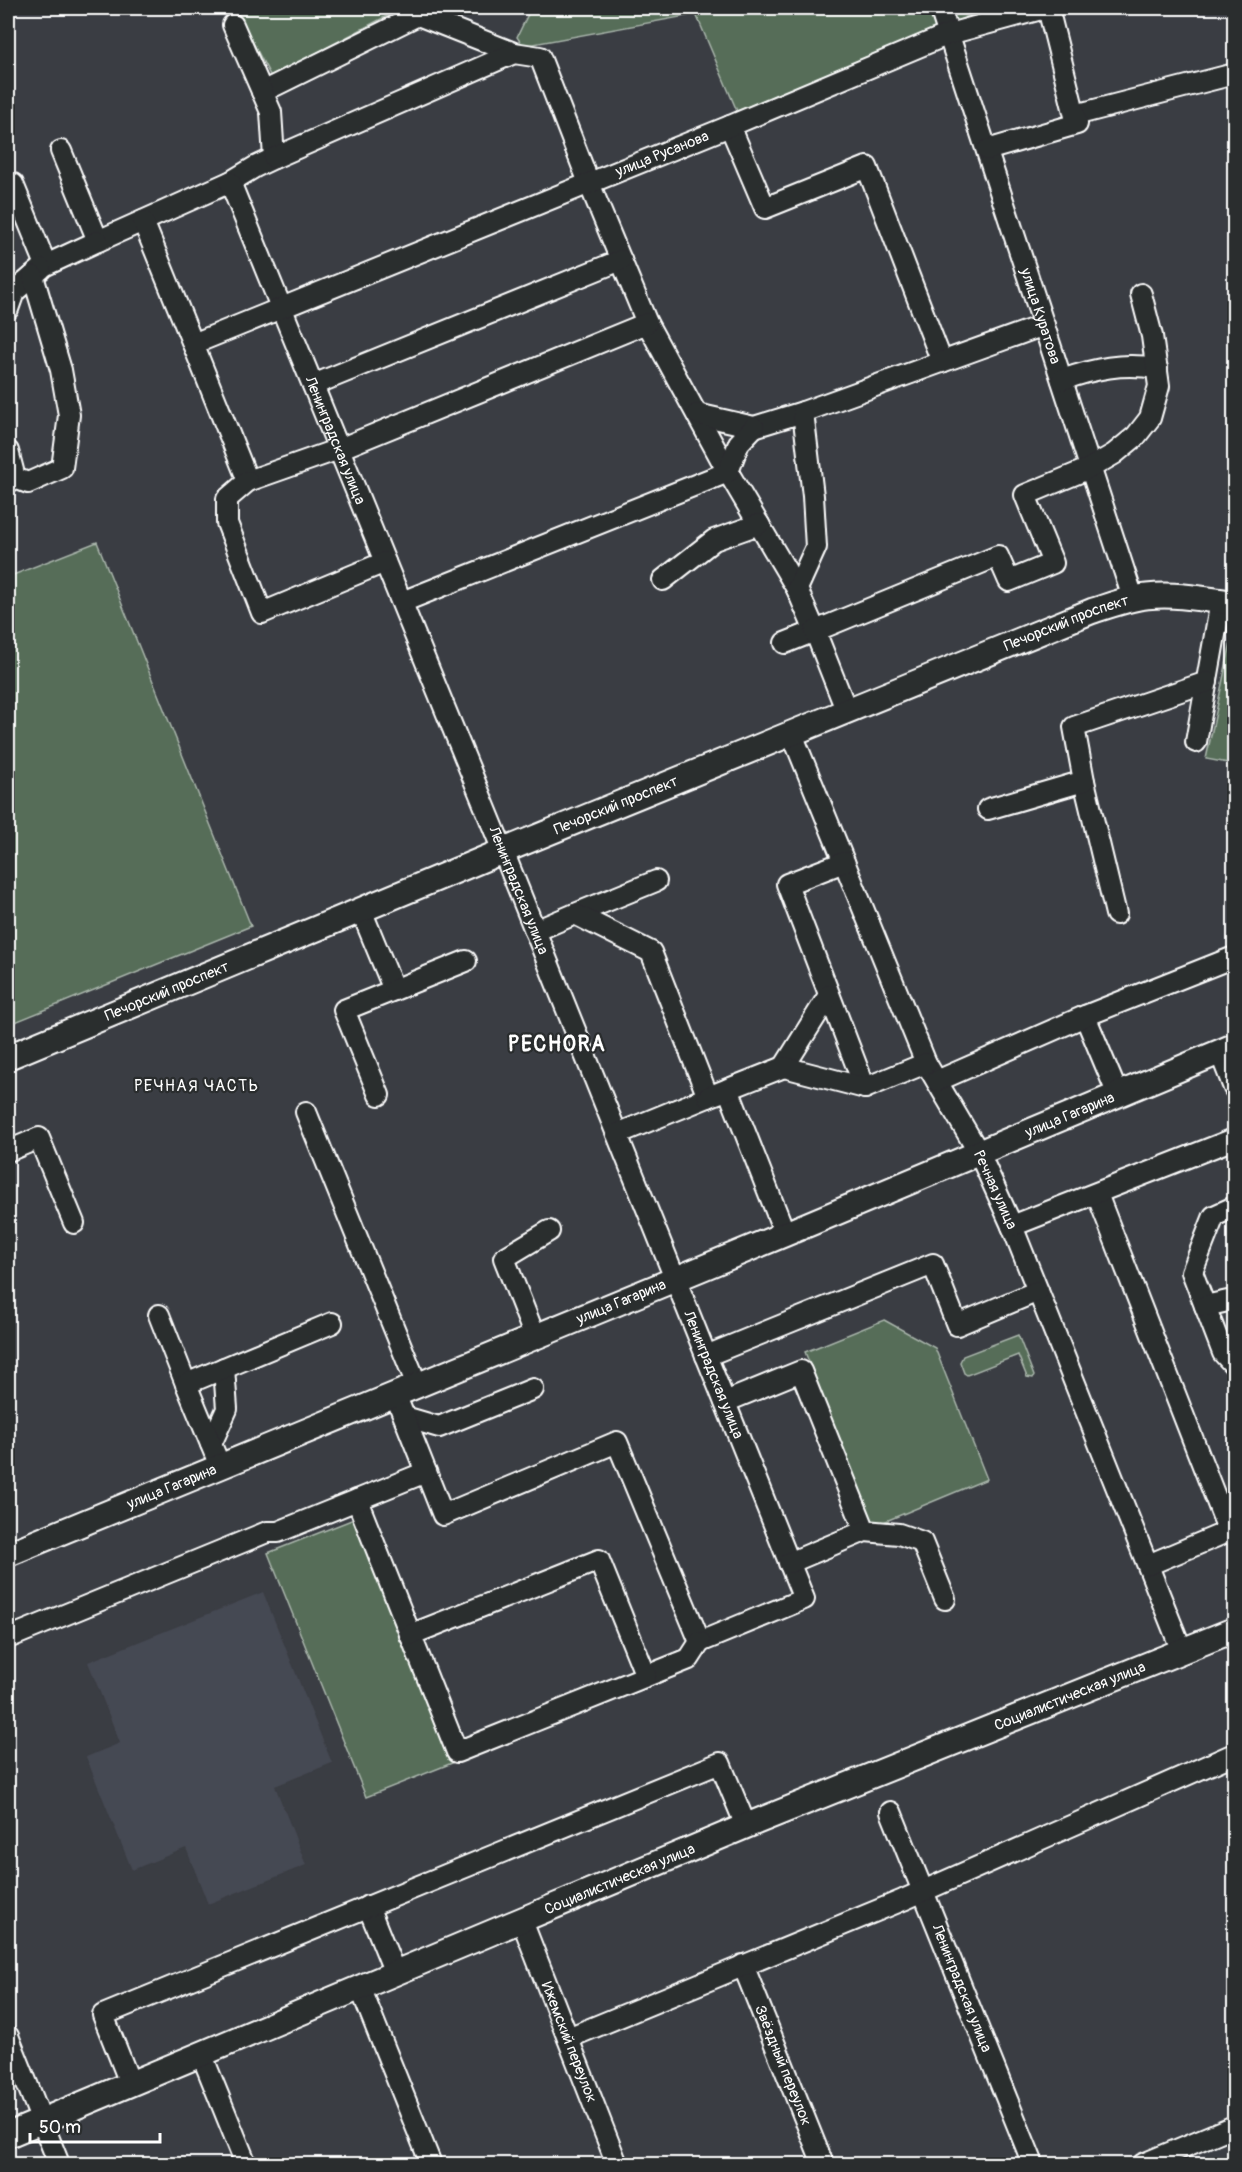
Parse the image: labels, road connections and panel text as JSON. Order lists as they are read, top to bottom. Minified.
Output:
{"streets":{"main road":["Печорский проспект","улица Гагарина","Социалистическая улица"],"street":["улица Русанова","улица Куратова","Ленинградская улица","Речная улица","Ижемский переулок","Звёздный переулок"]},"crossings":[["улица Русанова","улица Куратова"],["улица Русанова","Ленинградская улица"],["улица Куратова","Печорский проспект"],["Ленинградская улица","Печорский проспект"],["Ленинградская улица","улица Гагарина"],["Печорский проспект","Речная улица"],["улица Гагарина","Речная улица"],["Речная улица","Социалистическая улица"],["Социалистическая улица","Ижемский переулок"]],"districts":["PECHORA","РЕЧНАЯ ЧАСТЬ"],"scale_bar":"50 m"}
